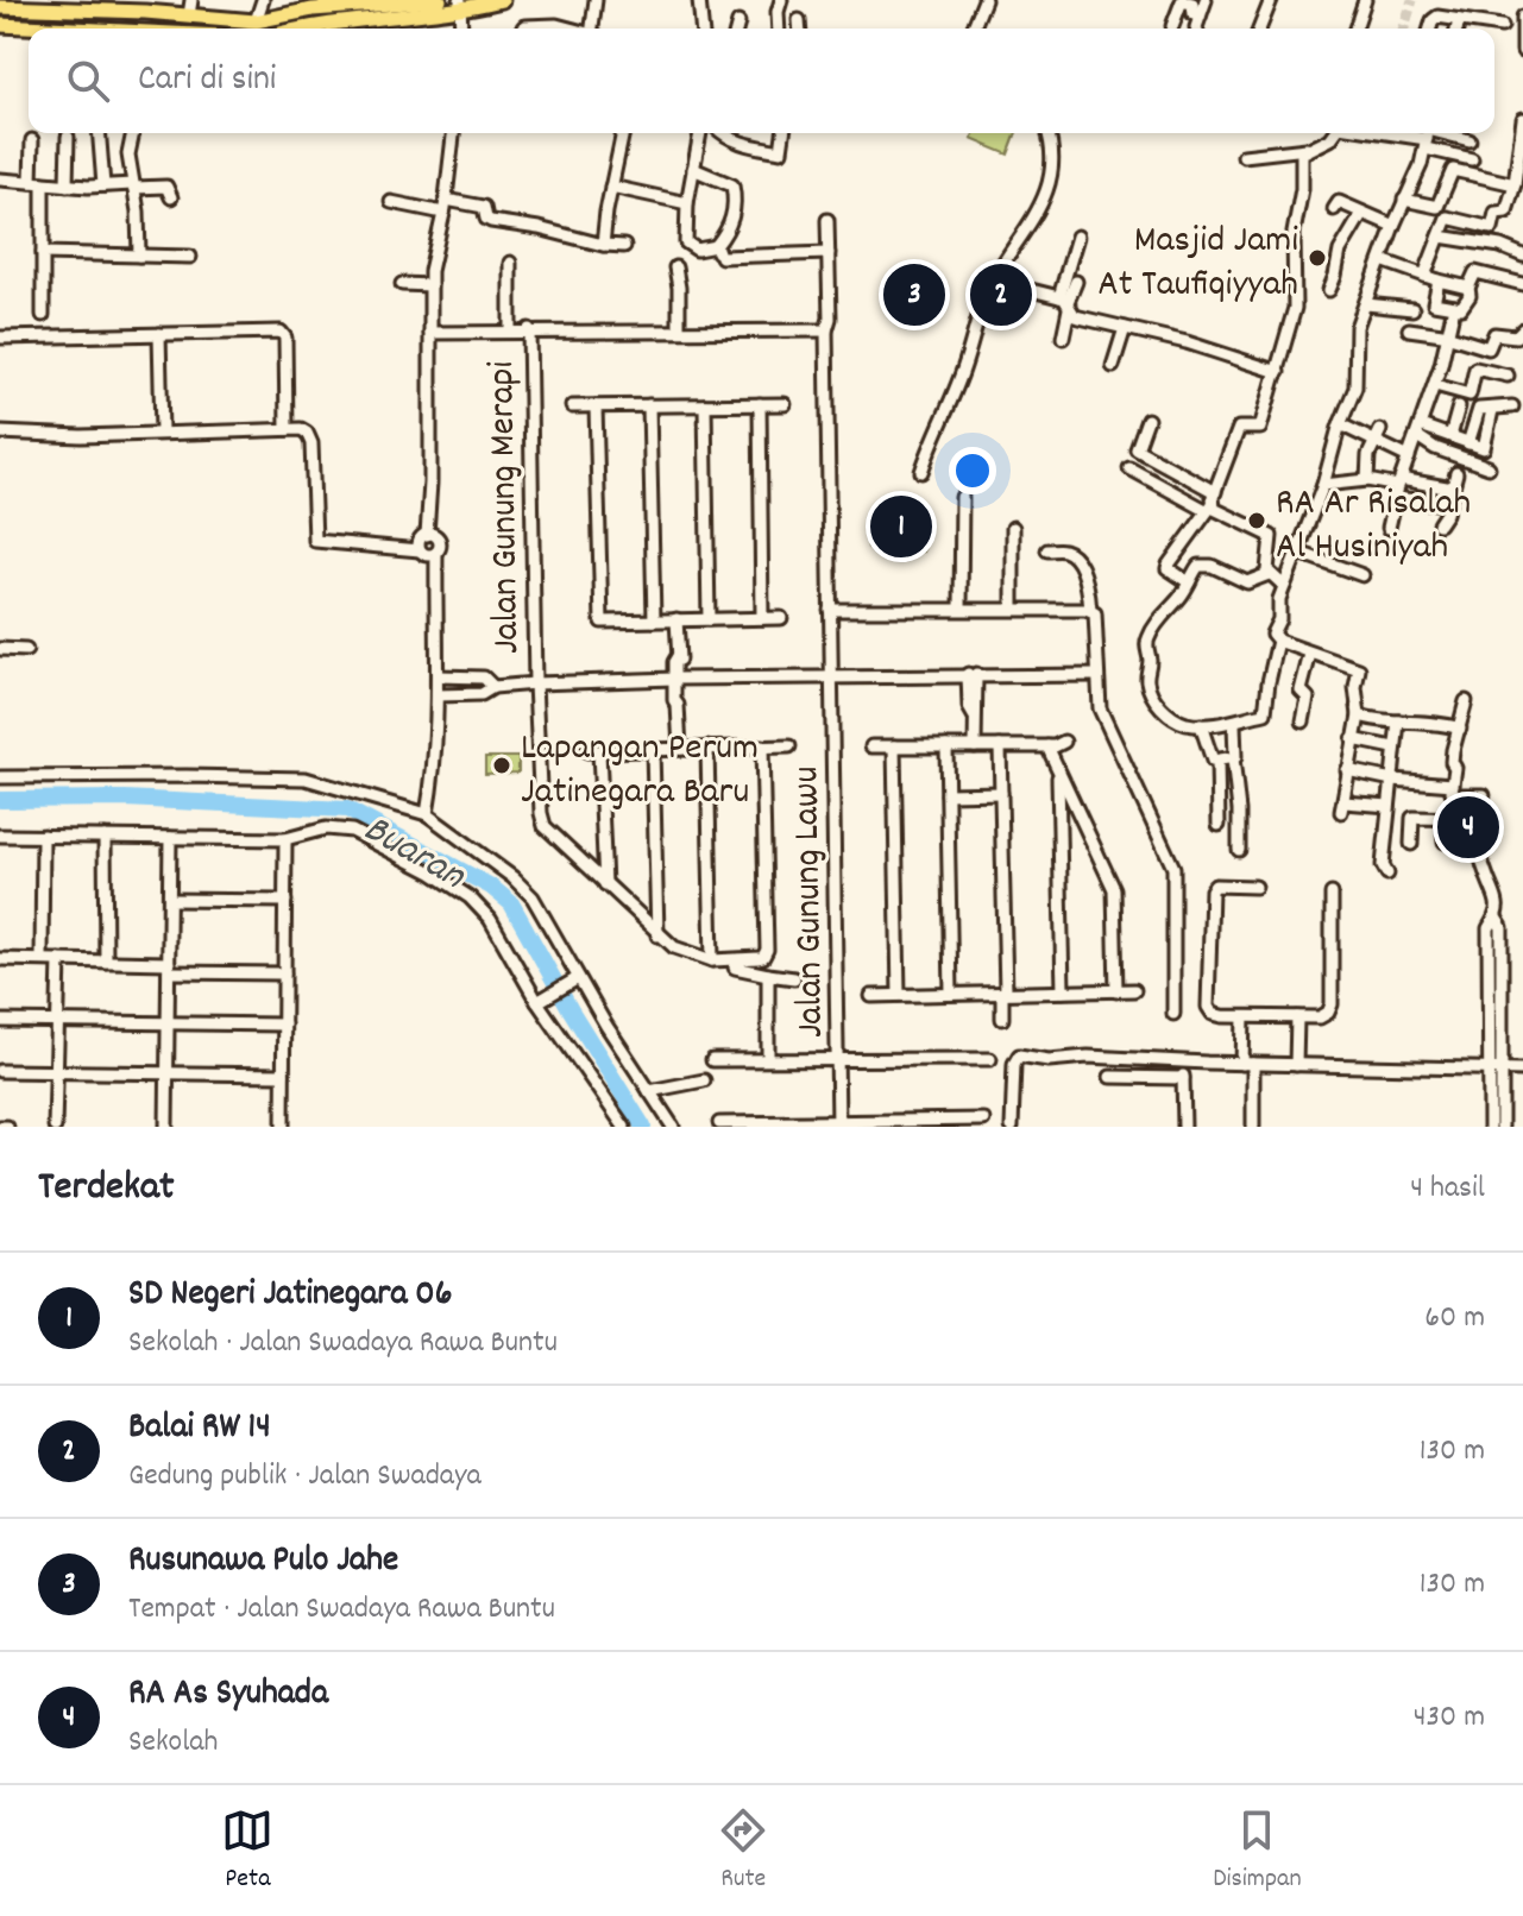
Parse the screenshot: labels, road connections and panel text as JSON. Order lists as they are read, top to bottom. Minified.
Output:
{"streets":{"street":["Jalan Gunung Merapi","Jalan Gunung Lawu"]},"water":["Buaran"],"places":["Masjid Jami At Taufiqiyyah","RA Ar Risalah Al Husiniyah","Lapangan Perum Jatinegara Baru"],"page":{"search":"Cari di sini","pins":["2","3","1","4"],"heading":["Terdekat","4 hasil"],"list":[{"mark":"1","name":"SD Negeri Jatinegara 06","note":"Sekolah · Jalan Swadaya Rawa Buntu","value":"60 m"},{"mark":"2","name":"Balai RW 14","note":"Gedung publik · Jalan Swadaya","value":"130 m"},{"mark":"3","name":"Rusunawa Pulo Jahe","note":"Tempat · Jalan Swadaya Rawa Buntu","value":"130 m"},{"mark":"4","name":"RA As Syuhada","note":"Sekolah","value":"430 m"}],"nav":["Peta","Rute","Disimpan"]}}
